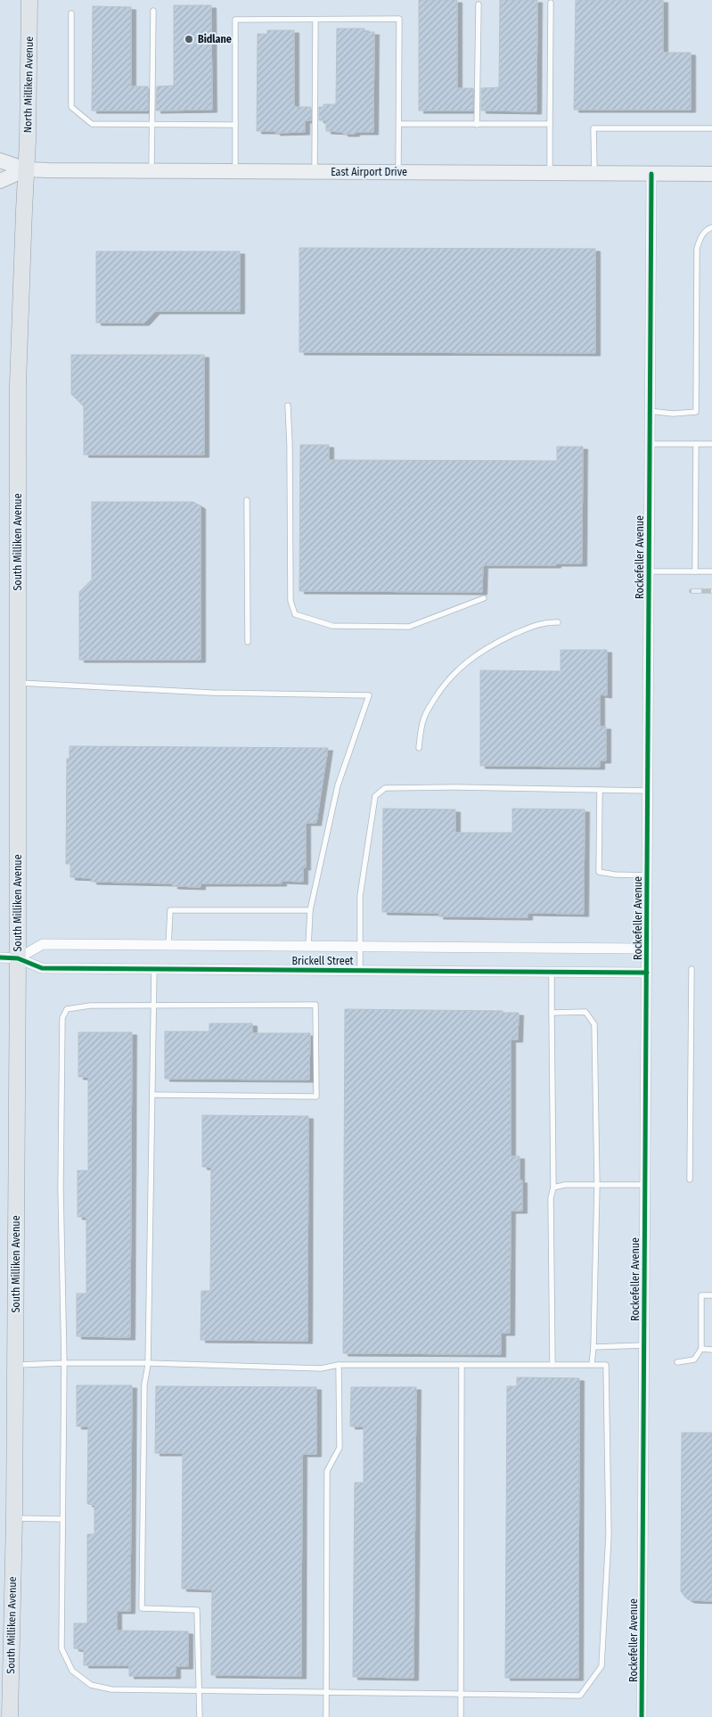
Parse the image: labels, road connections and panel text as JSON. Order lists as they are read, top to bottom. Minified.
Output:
{"streets":{"main road":["North Milliken Avenue","East Airport Drive","South Milliken Avenue"],"street":["Rockefeller Avenue","Brickell Street"]},"crossings":[["North Milliken Avenue","East Airport Drive"],["North Milliken Avenue","South Milliken Avenue"],["East Airport Drive","South Milliken Avenue"],["East Airport Drive","Rockefeller Avenue"],["South Milliken Avenue","Brickell Street"],["Rockefeller Avenue","Brickell Street"]],"places":["Bidlane"]}
